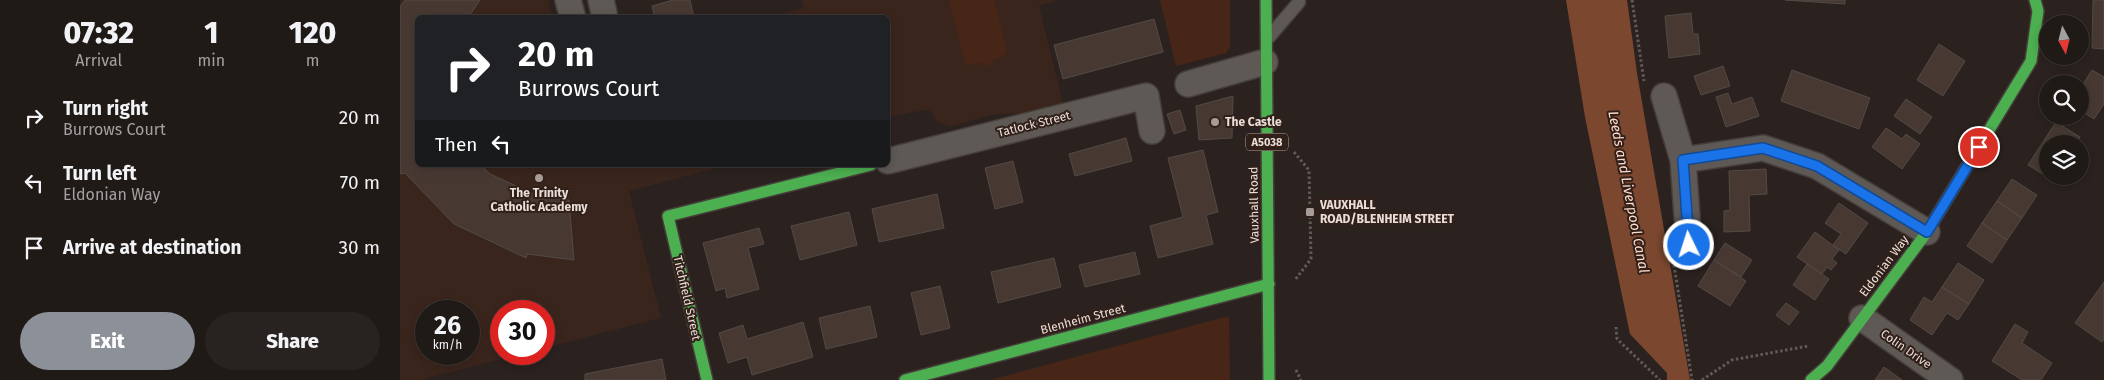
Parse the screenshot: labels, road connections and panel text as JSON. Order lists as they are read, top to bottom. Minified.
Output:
{"streets":{"street":["Tatlock Street","A5038","Vauxhall Road","Eldonian Way","Titchfield Street","Blenheim Street","Colin Drive"]},"crossings":[["Vauxhall Road","Blenheim Street"],["Eldonian Way","Colin Drive"]],"water":["Leeds and Liverpool Canal"],"places":{"other":["The Castle","The Trinity Catholic Academy"],"transit":["VAUXHALL ROAD/BLENHEIM STREET"]},"north":"bottom","page":{"eta":["07:32","Arrival","1","min","120","m"],"turn":["20 m","Burrows Court"],"list":[{"name":"Turn right","note":"Burrows Court","value":"20 m"},{"name":"Turn left","note":"Eldonian Way","value":"70 m"},{"name":"Arrive at destination","value":"30 m"}],"then":"Then","speed":"26 km/h","limit":"30","buttons":["Exit","Share"]}}
